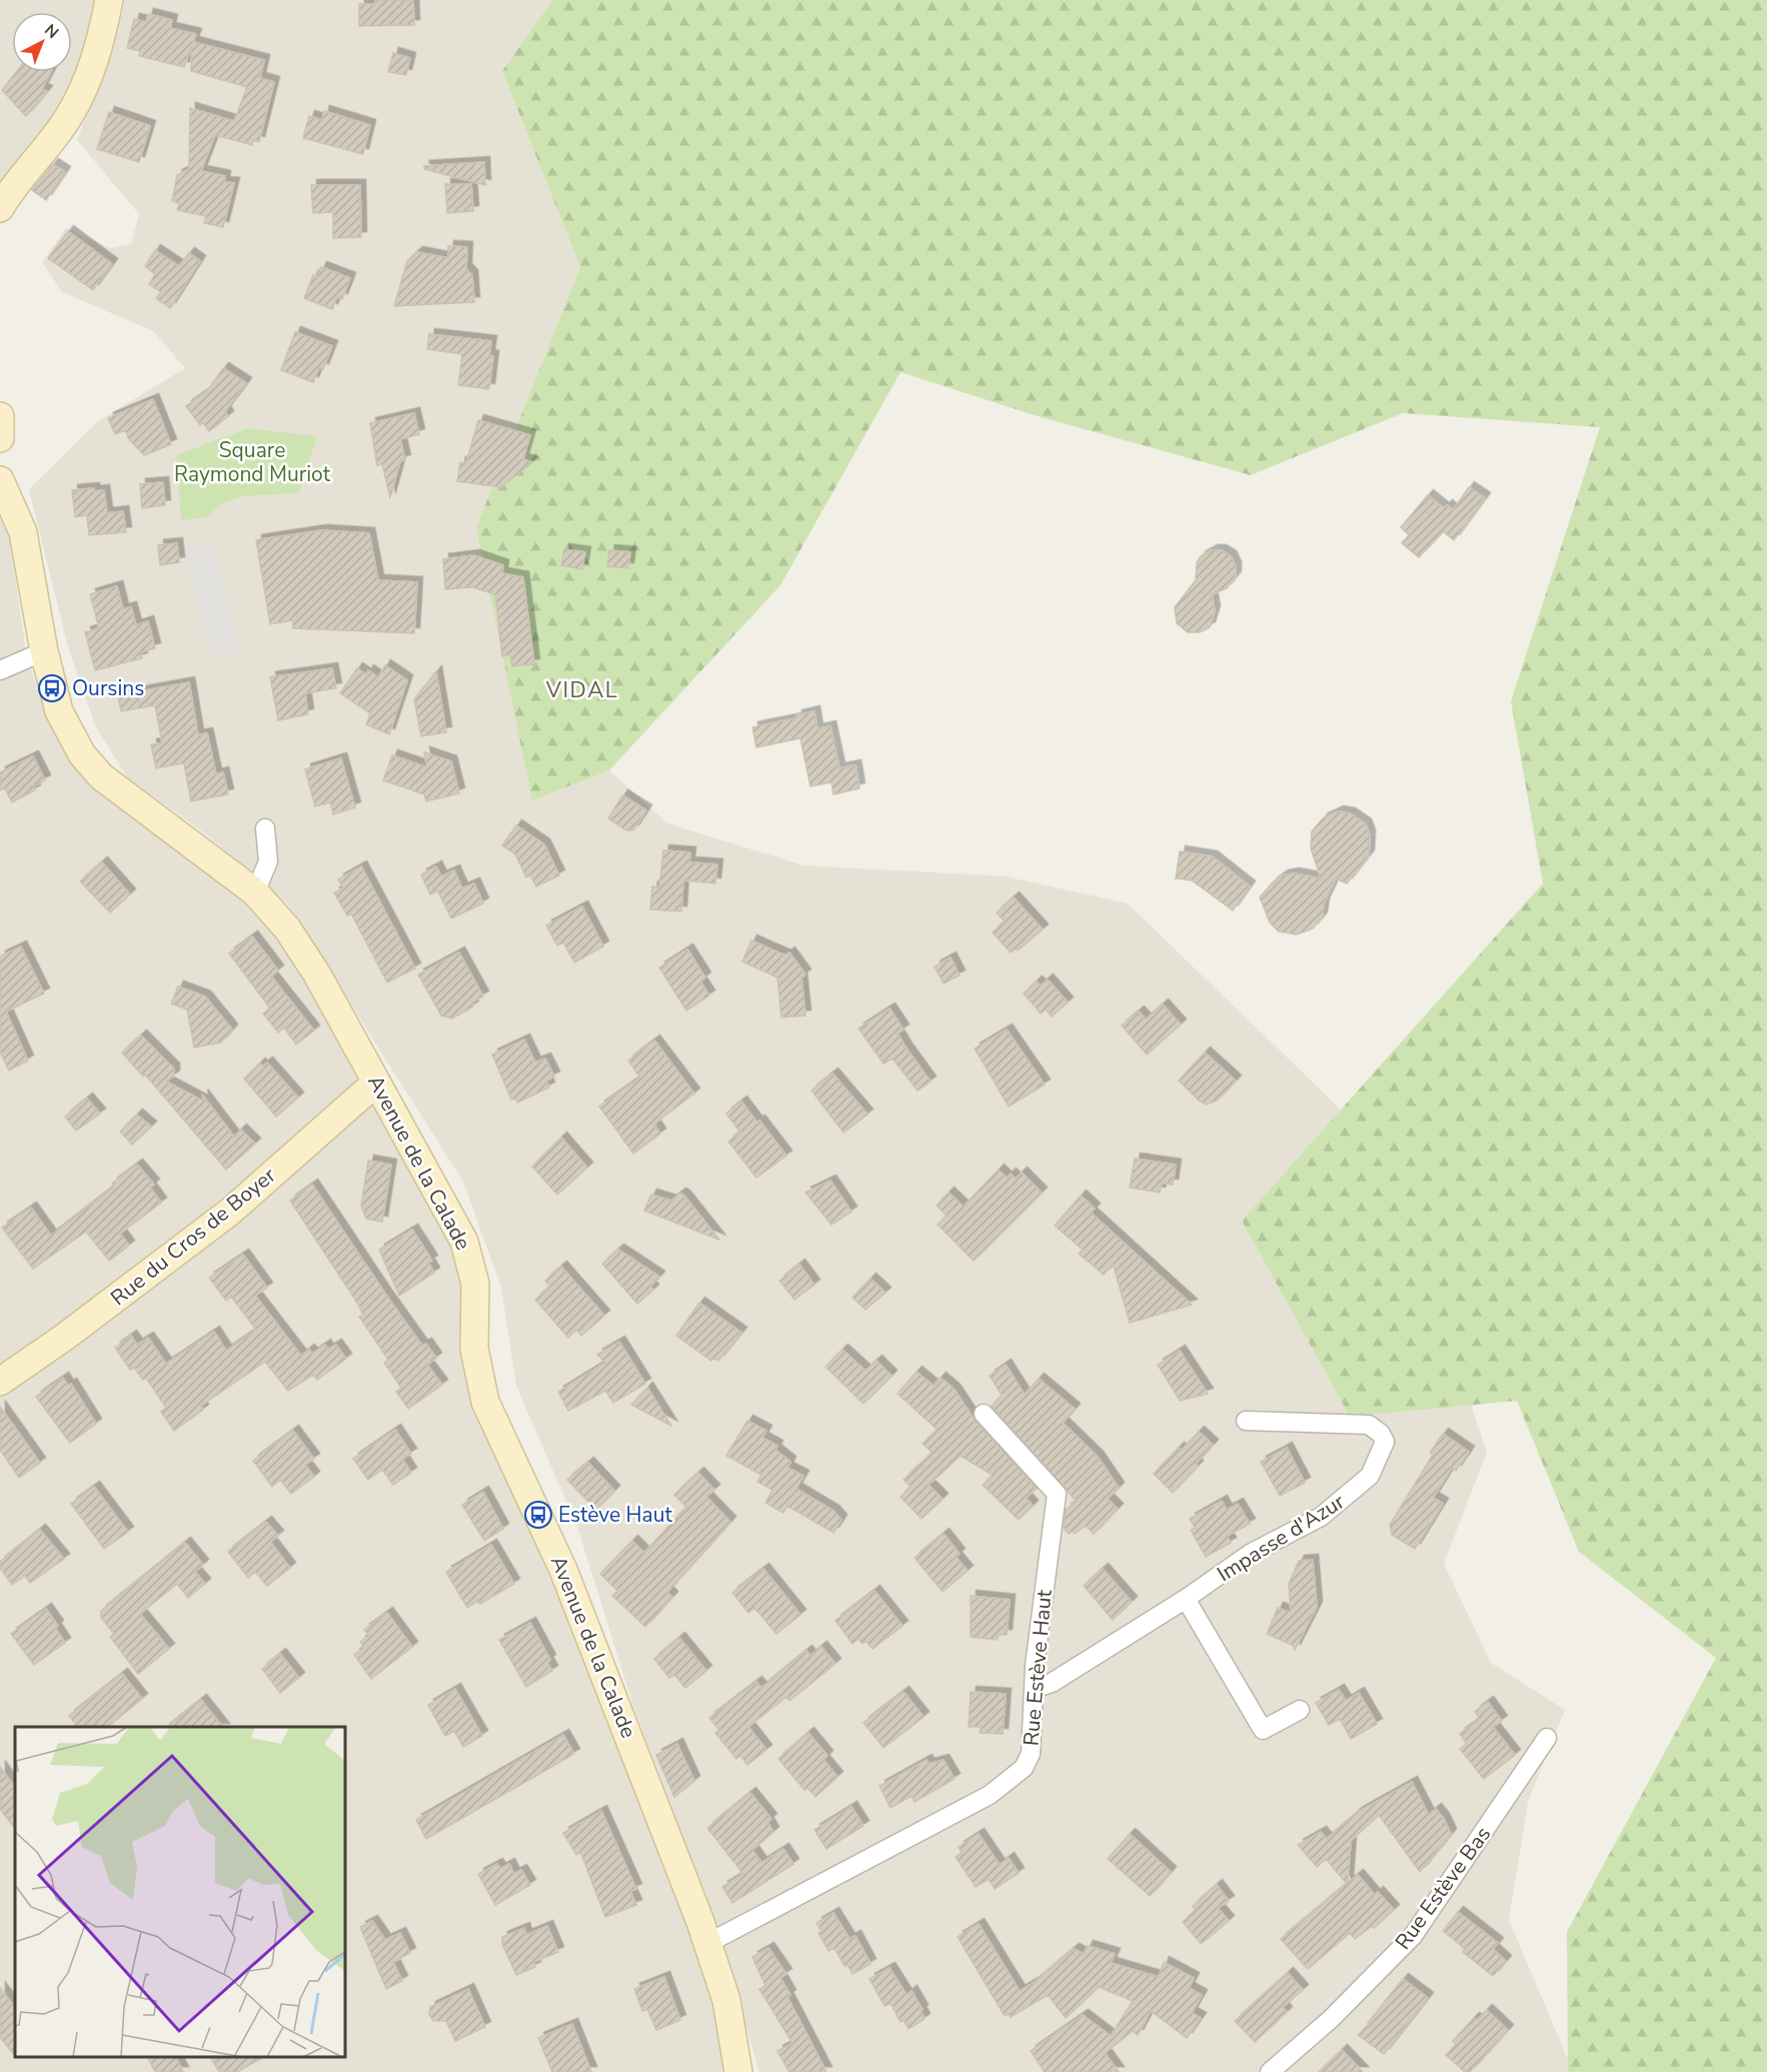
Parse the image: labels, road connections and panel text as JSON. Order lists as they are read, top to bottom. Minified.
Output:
{"streets":{"street":["Avenue de la Calade","Rue du Cros de Boyer","Impasse d'Azur","Rue Estève Haut","Rue Estève Bas"]},"crossings":[["Avenue de la Calade","Rue du Cros de Boyer"],["Avenue de la Calade","Rue Estève Haut"],["Impasse d'Azur","Rue Estève Haut"]],"districts":["VIDAL"],"parks":["Square Raymond Muriot"],"places":{"bus stop":["Oursins","Estève Haut"]},"north":"top right"}
